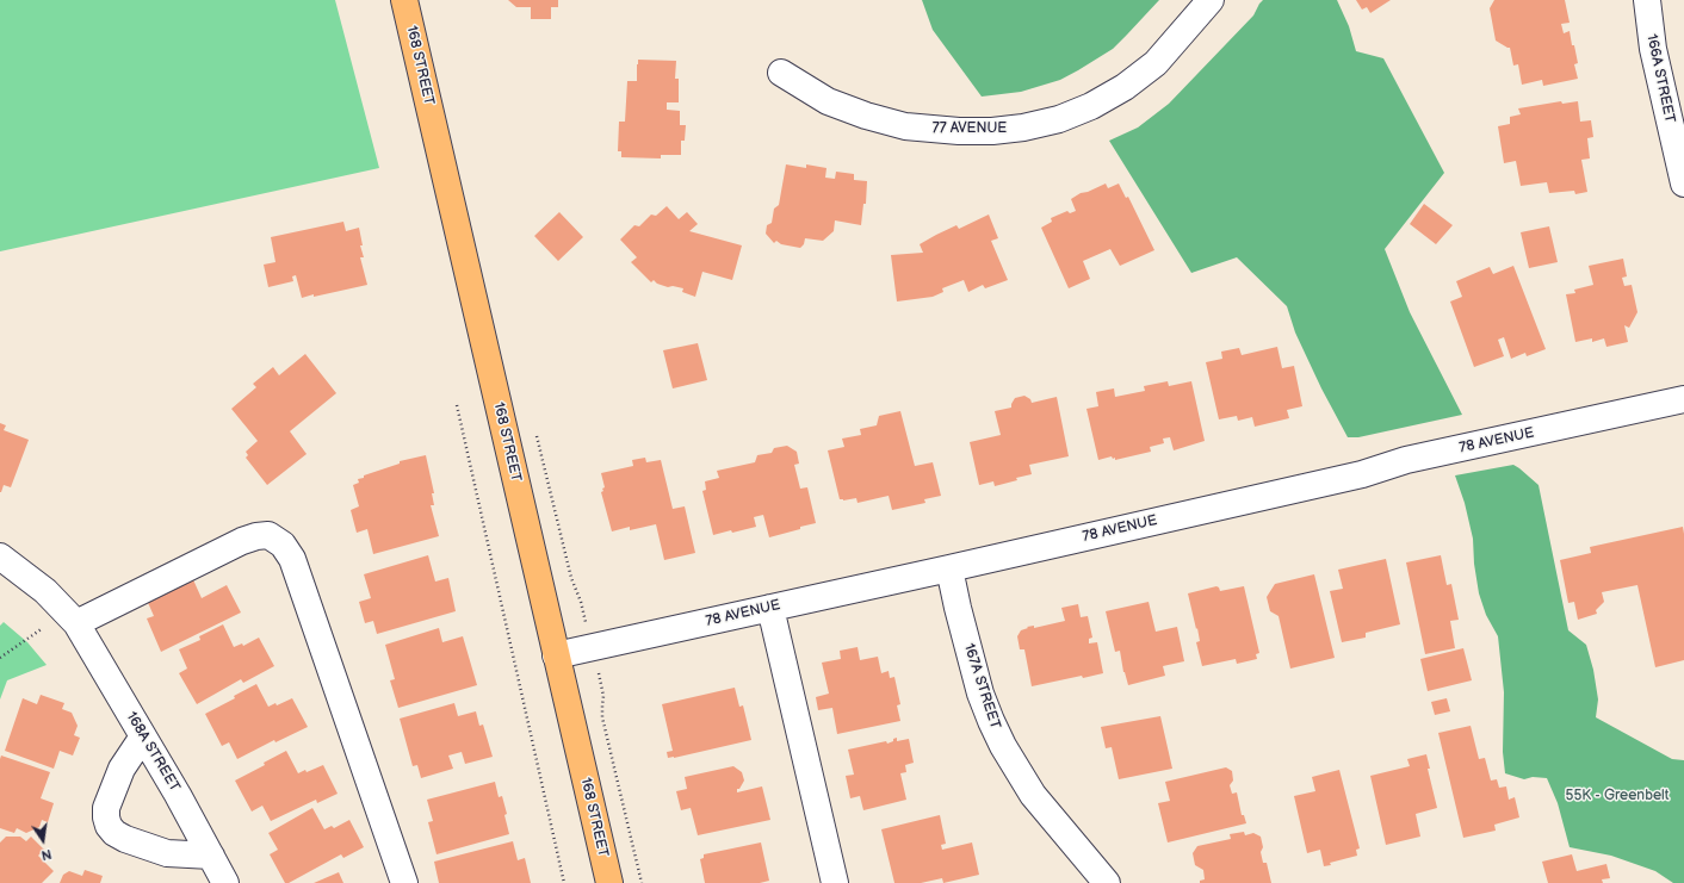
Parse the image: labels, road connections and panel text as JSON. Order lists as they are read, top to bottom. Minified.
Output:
{"streets":{"main road":["168 STREET"],"street":["166A STREET","77 AVENUE","78 AVENUE","167A STREET","168A STREET"]},"crossings":[["168 STREET","78 AVENUE"],["78 AVENUE","167A STREET"]],"parks":["55K - Greenbelt"],"north":"bottom"}
